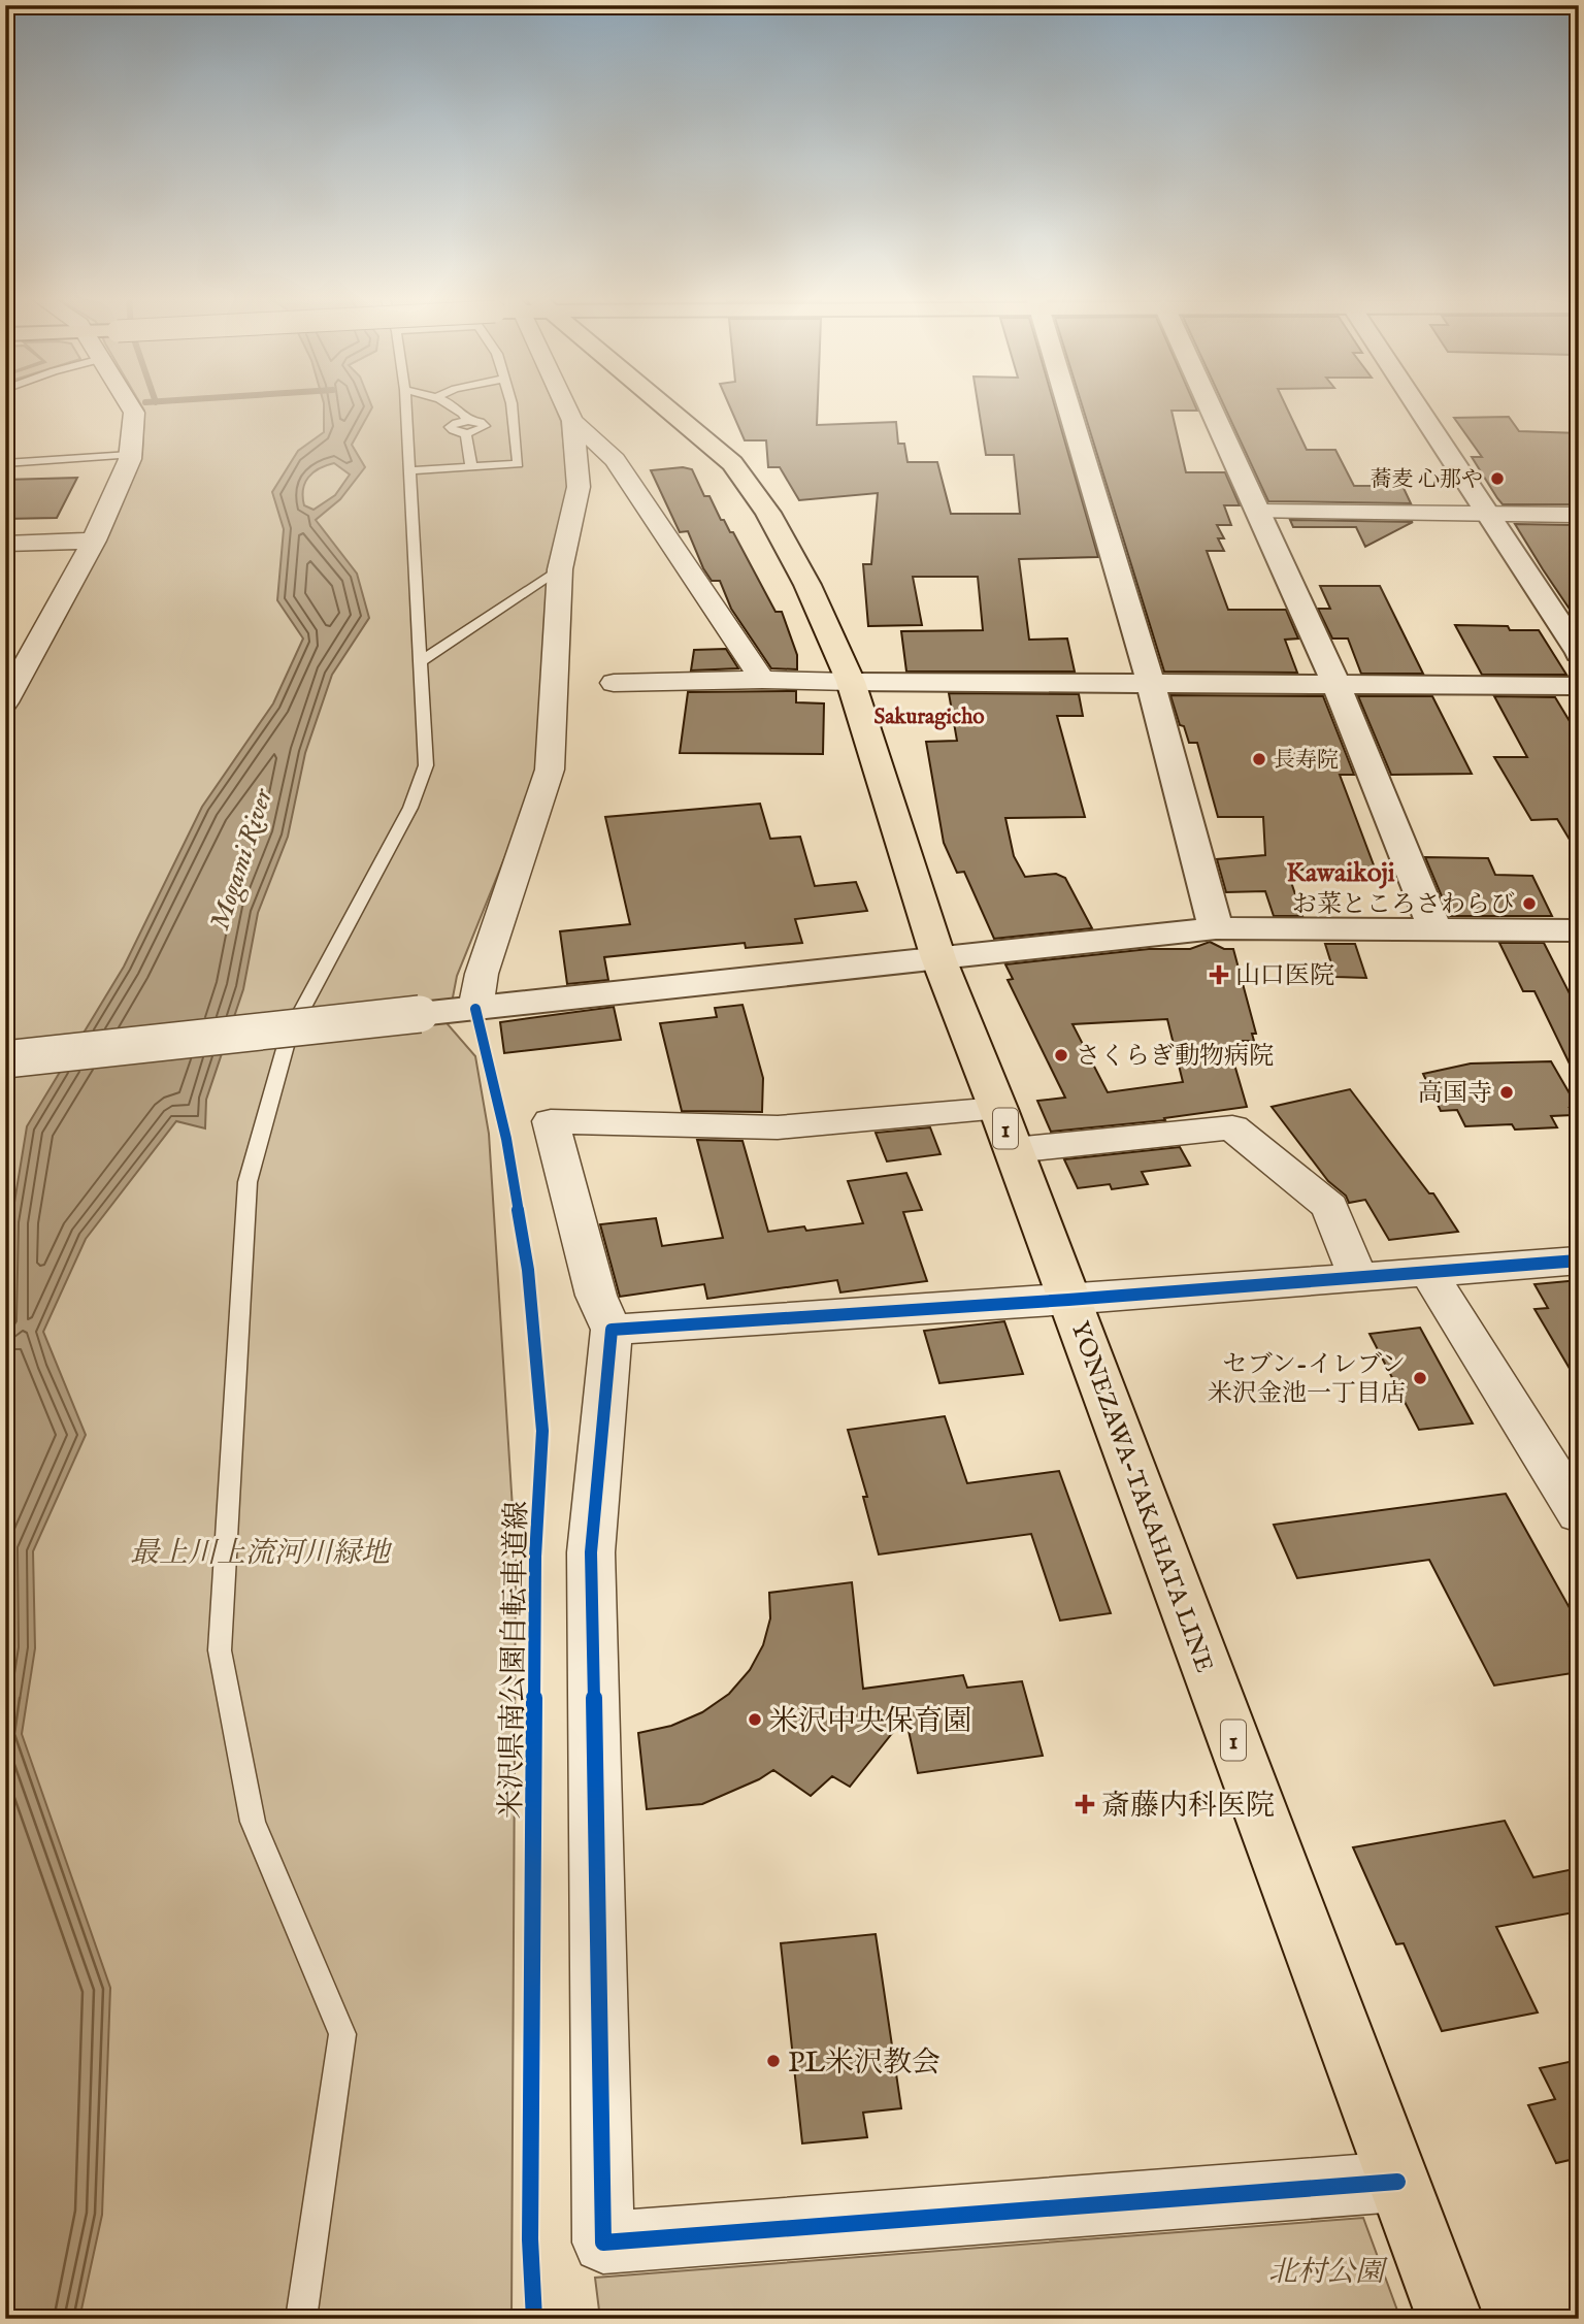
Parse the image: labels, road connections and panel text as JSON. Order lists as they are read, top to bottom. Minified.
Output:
{"streets":{"main road":["1","YONEZAWA-TAKAHATA LINE"],"cycle path":["米沢県南公園自転車道線"]},"districts":["Sakuragicho","Kawaikoji"],"water":["Mogami River"],"parks":["最上川上流河川緑地","北村公園"],"places":{"other":["蕎麦 心那や","長寿院","お菜ところさわらび","さくらぎ動物病院","高国寺","セブン-イレブン 米沢金池一丁目店","米沢中央保育園","PL米沢教会"],"health":["山口医院","斎藤内科医院"]}}
